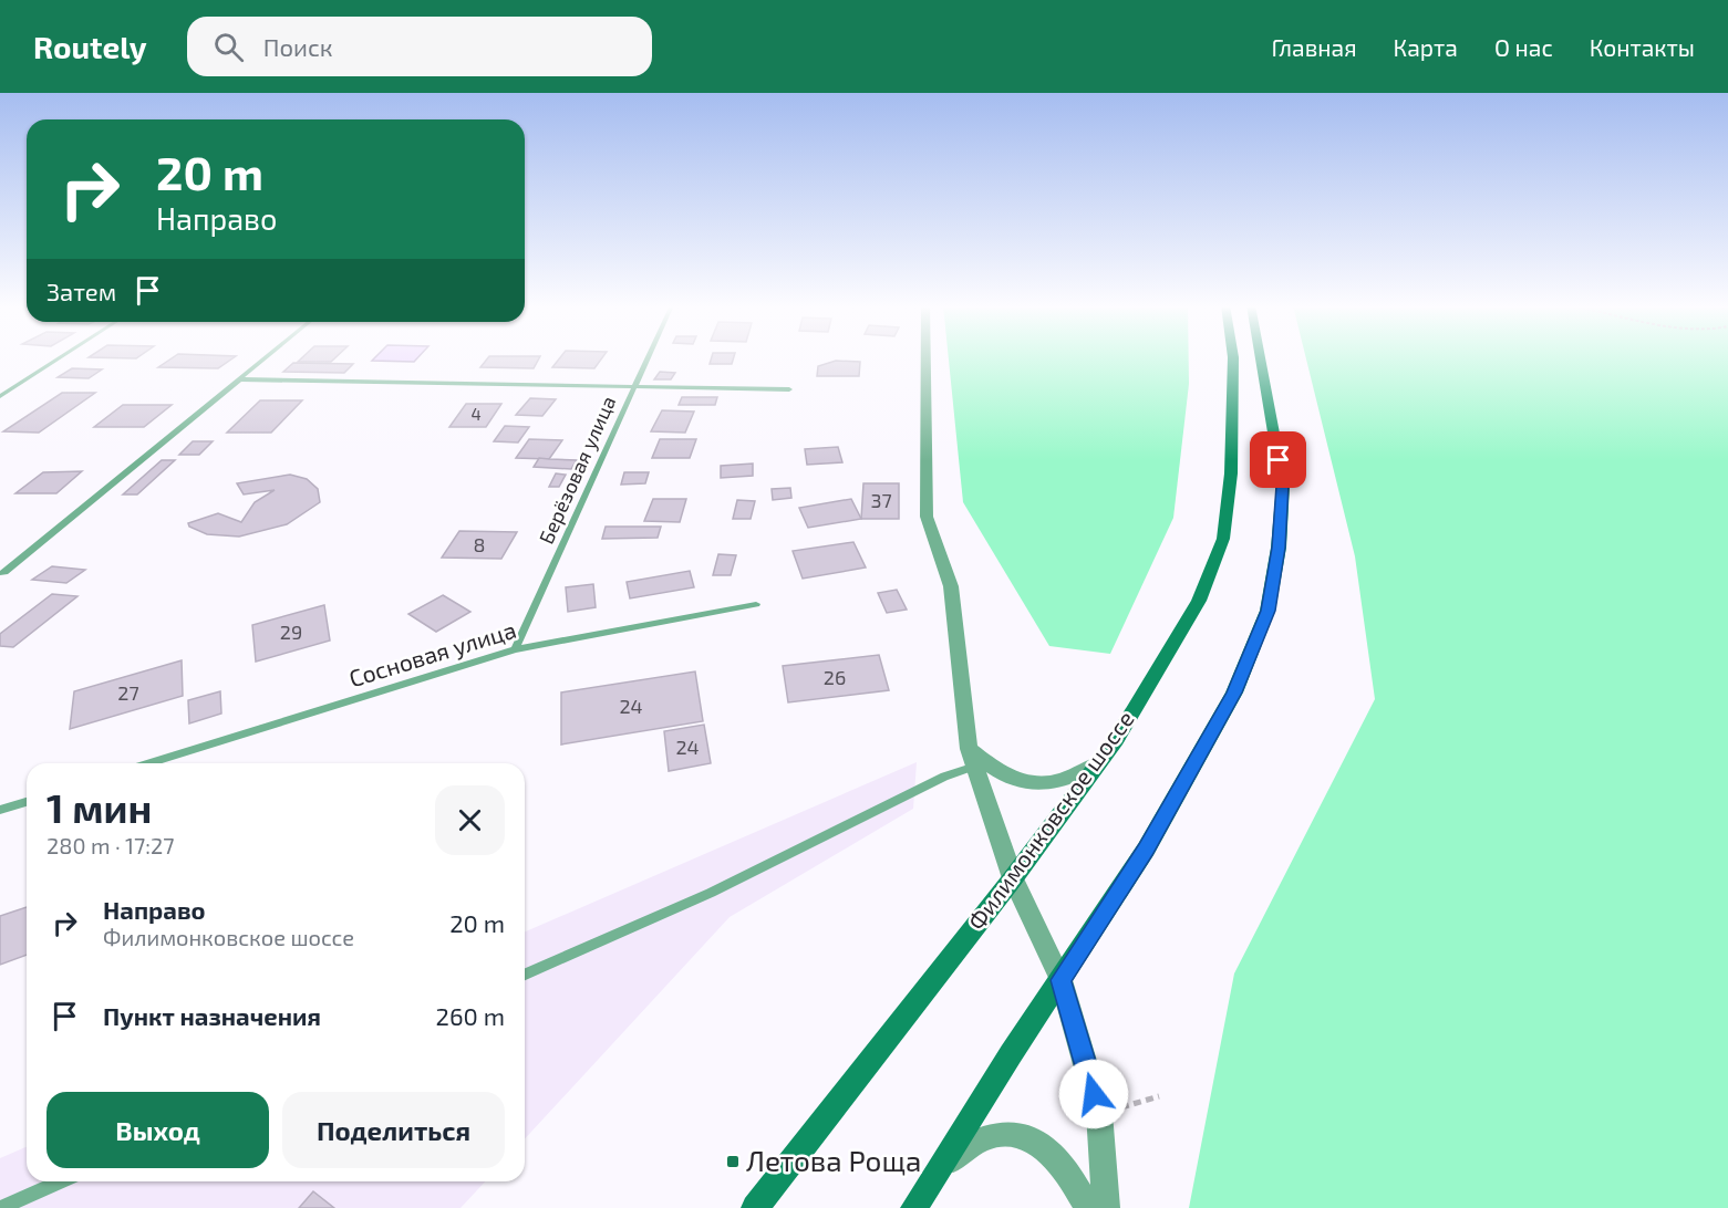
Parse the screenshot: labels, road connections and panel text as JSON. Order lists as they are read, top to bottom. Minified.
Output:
{"streets":{"main road":["Филимонковское шоссе"],"lane":["Берёзовая улица","Сосновая улица"]},"crossings":[["Берёзовая улица","Сосновая улица"]],"places":{"transit":["Летова Роща"]},"house_numbers":["4","37","8","29","26","27","24","24"],"page":{"header":"Routely","search":"Поиск","nav":["Главная","Карта","О нас","Контакты"],"turn":["20 m","Направо"],"then":"Затем","heading":["1 мин","280 m · 17:27"],"list":[{"name":"Направо","note":"Филимонковское шоссе","value":"20 m"},{"name":"Пункт назначения","value":"260 m"}],"buttons":["Выход","Поделиться"]}}
